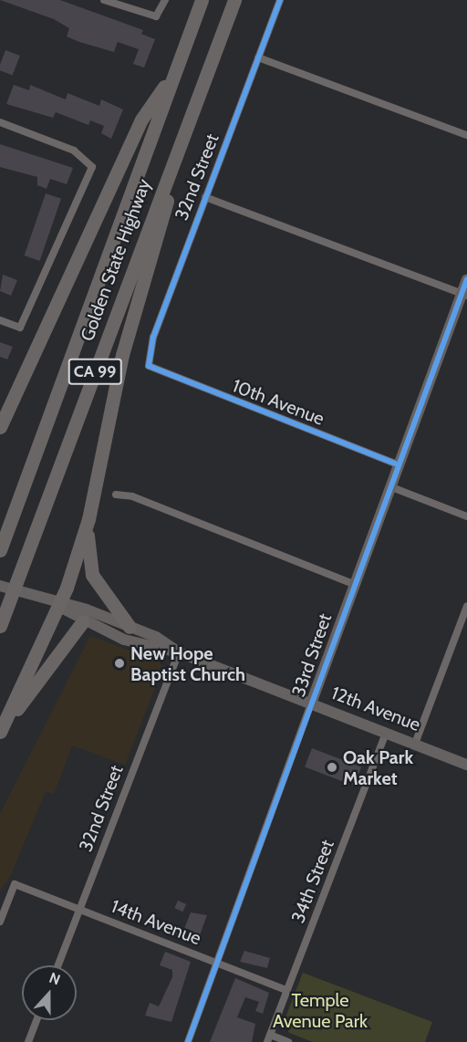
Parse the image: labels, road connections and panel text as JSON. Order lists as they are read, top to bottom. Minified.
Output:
{"streets":{"highway":["Golden State Highway","CA 99"],"main road":["33rd Street","12th Avenue"],"street":["32nd Street","10th Avenue","34th Street","14th Avenue"]},"crossings":[["32nd Street","10th Avenue"],["32nd Street","12th Avenue"],["32nd Street","14th Avenue"],["10th Avenue","33rd Street"],["33rd Street","12th Avenue"],["33rd Street","14th Avenue"],["12th Avenue","34th Street"],["34th Street","14th Avenue"]],"parks":["Temple Avenue Park"],"places":["New Hope Baptist Church","Oak Park Market"],"north":"top"}
